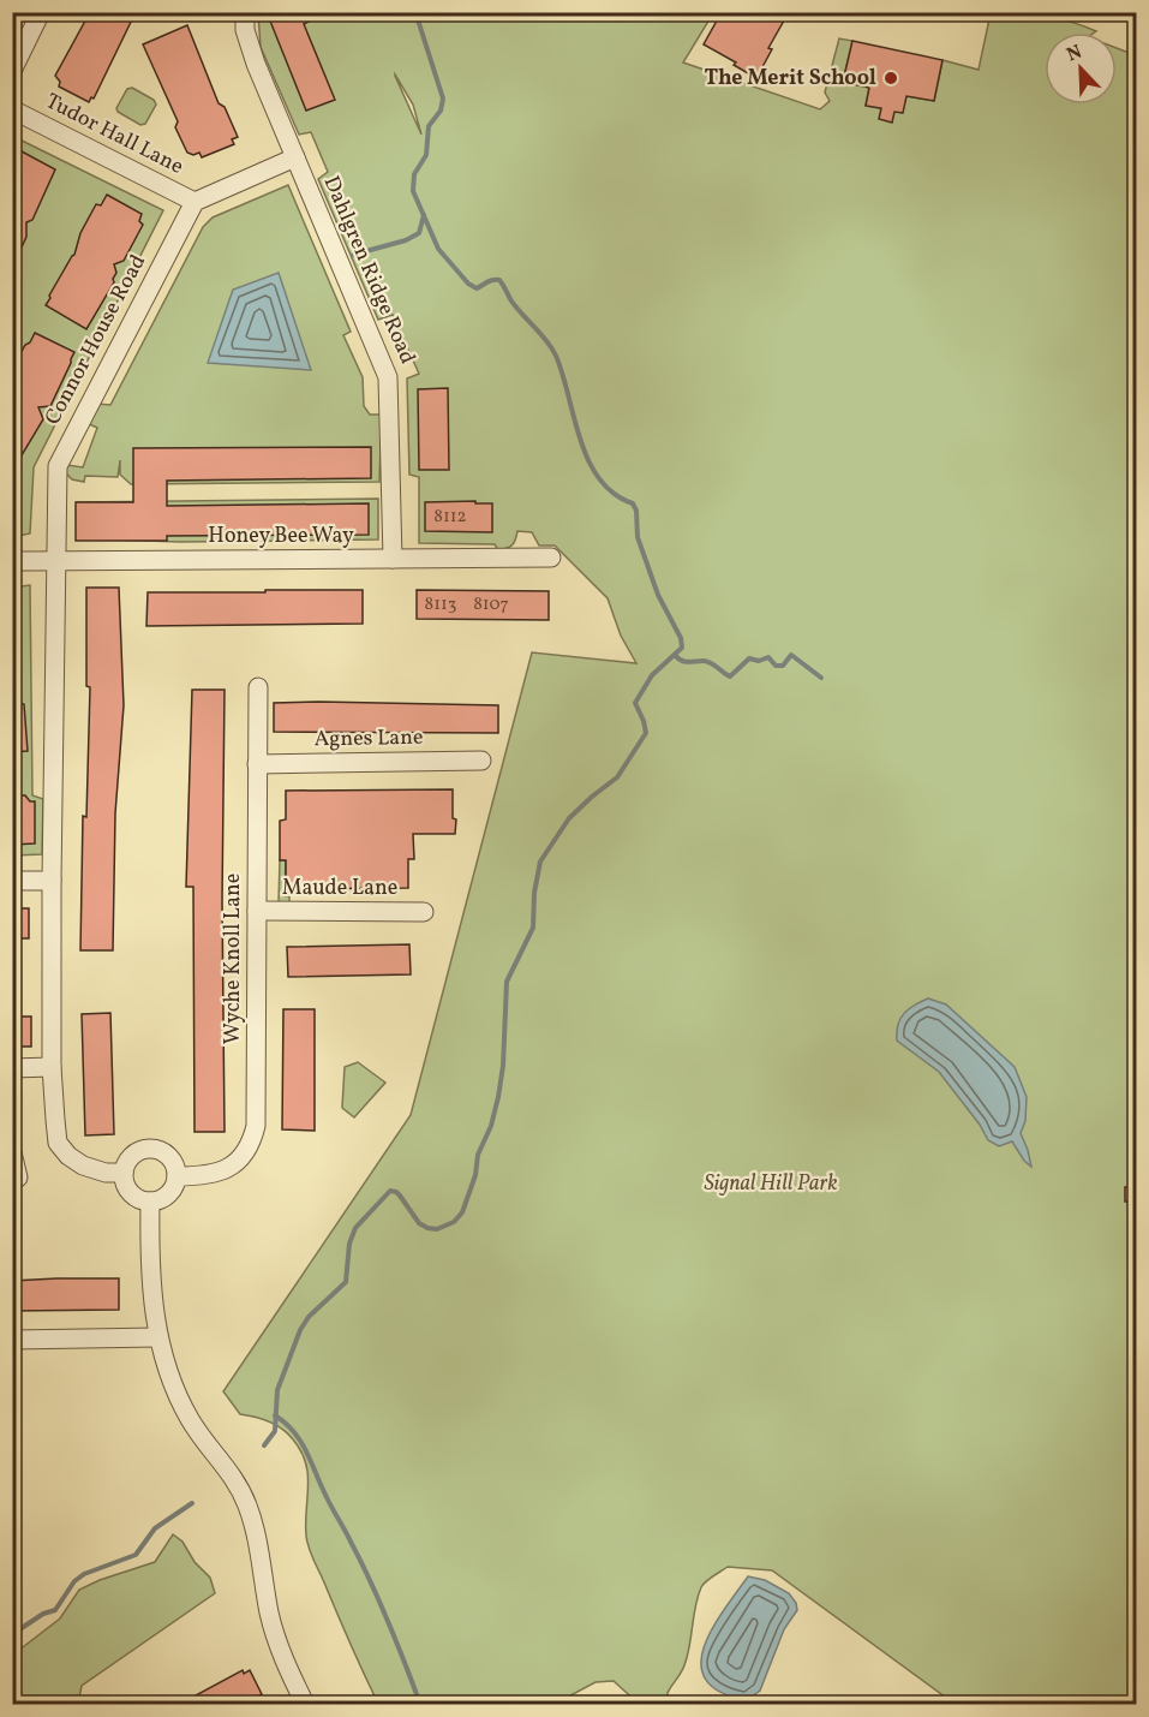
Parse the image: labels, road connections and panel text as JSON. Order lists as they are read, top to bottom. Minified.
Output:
{"streets":{"street":["Tudor Hall Lane","Dahlgren Ridge Road","Connor House Road","Honey Bee Way","Agnes Lane","Maude Lane","Wyche Knoll Lane"]},"crossings":[["Tudor Hall Lane","Connor House Road"],["Dahlgren Ridge Road","Honey Bee Way"],["Connor House Road","Honey Bee Way"],["Connor House Road","Wyche Knoll Lane"],["Agnes Lane","Wyche Knoll Lane"],["Maude Lane","Wyche Knoll Lane"]],"parks":["Signal Hill Park"],"places":["The Merit School"],"house_numbers":["8112","8113","8107"],"north":"top left"}
